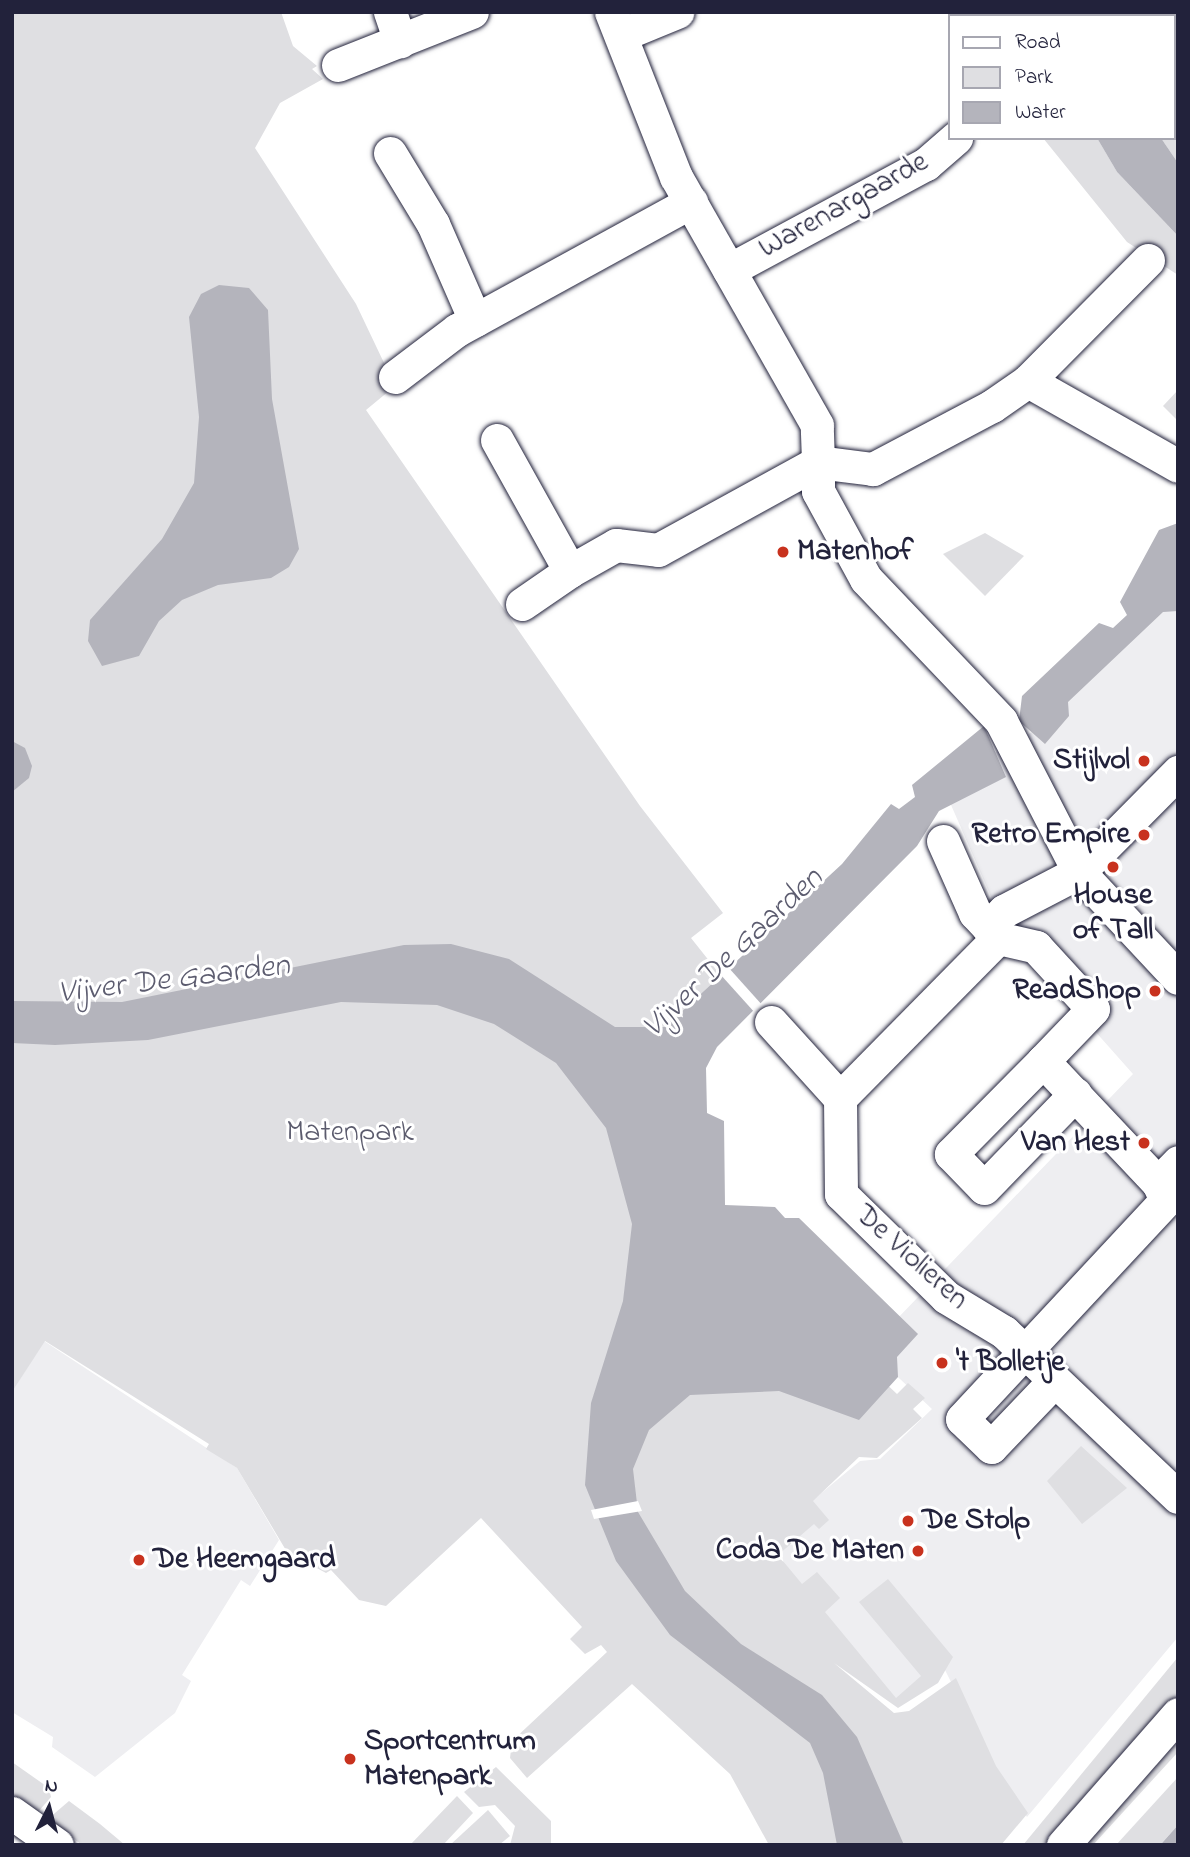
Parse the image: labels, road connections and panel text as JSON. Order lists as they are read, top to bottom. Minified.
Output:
{"streets":{"street":["Warenargaarde","De Violieren"]},"water":["Vijver De Gaarden"],"parks":["Matenpark"],"places":["Matenhof","Stijlvol","Retro Empire","House of Tall","ReadShop","Van Hest","'t Bolletje","De Stolp","Coda De Maten","De Heemgaard","Sportcentrum Matenpark"],"legend":["Road","Park","Water"],"north":"top"}
